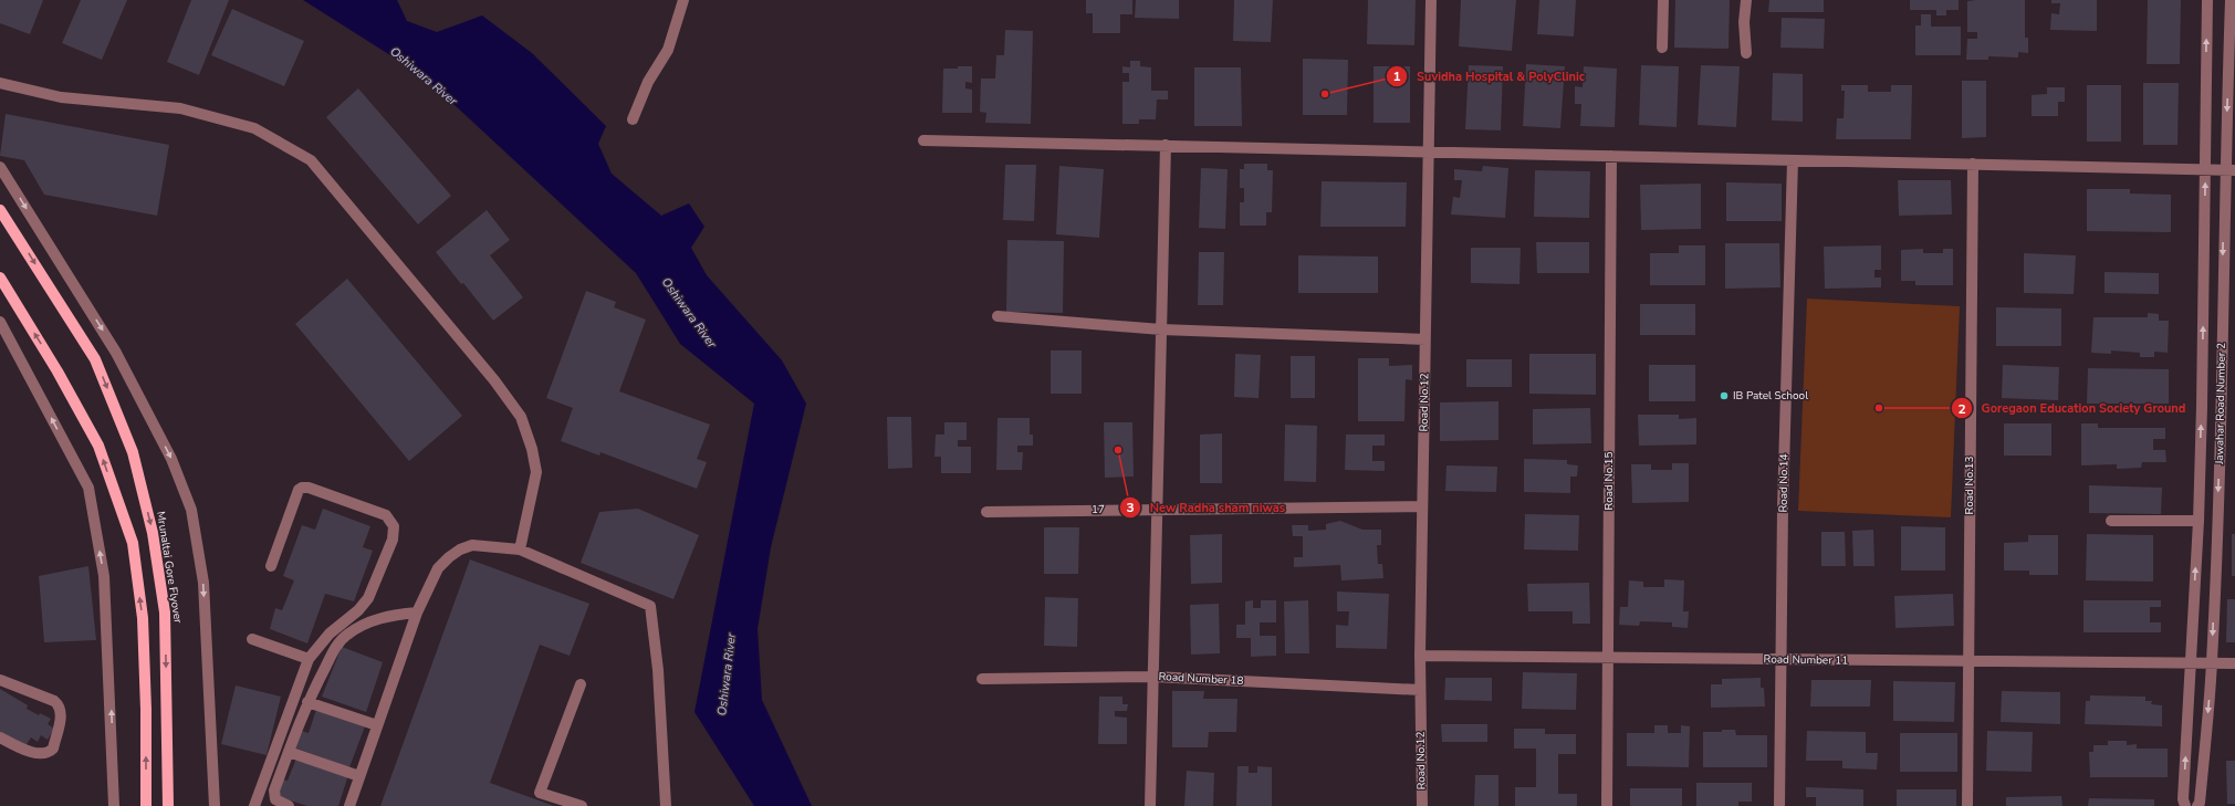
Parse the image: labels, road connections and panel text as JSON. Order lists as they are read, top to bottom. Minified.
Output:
{"streets":{"main road":["Mrunaltai Gore Flyover"],"street":["Road No.12","Jawahar Road Number 2","Road No.15","Road No.14","Road No.13","17","Road Number 11","Road Number 18"]},"crossings":[["Road No.12","17"],["Road No.12","Road Number 11"],["Road No.12","Road Number 18"],["Jawahar Road Number 2","Road Number 11"],["Road No.15","Road Number 11"],["Road No.14","Road Number 11"],["Road No.13","Road Number 11"]],"water":["Oshiwara River"],"places":["Suvidha Hospital & PolyClinic","IB Patel School","Goregaon Education Society Ground","New Radha sham niwas"]}
